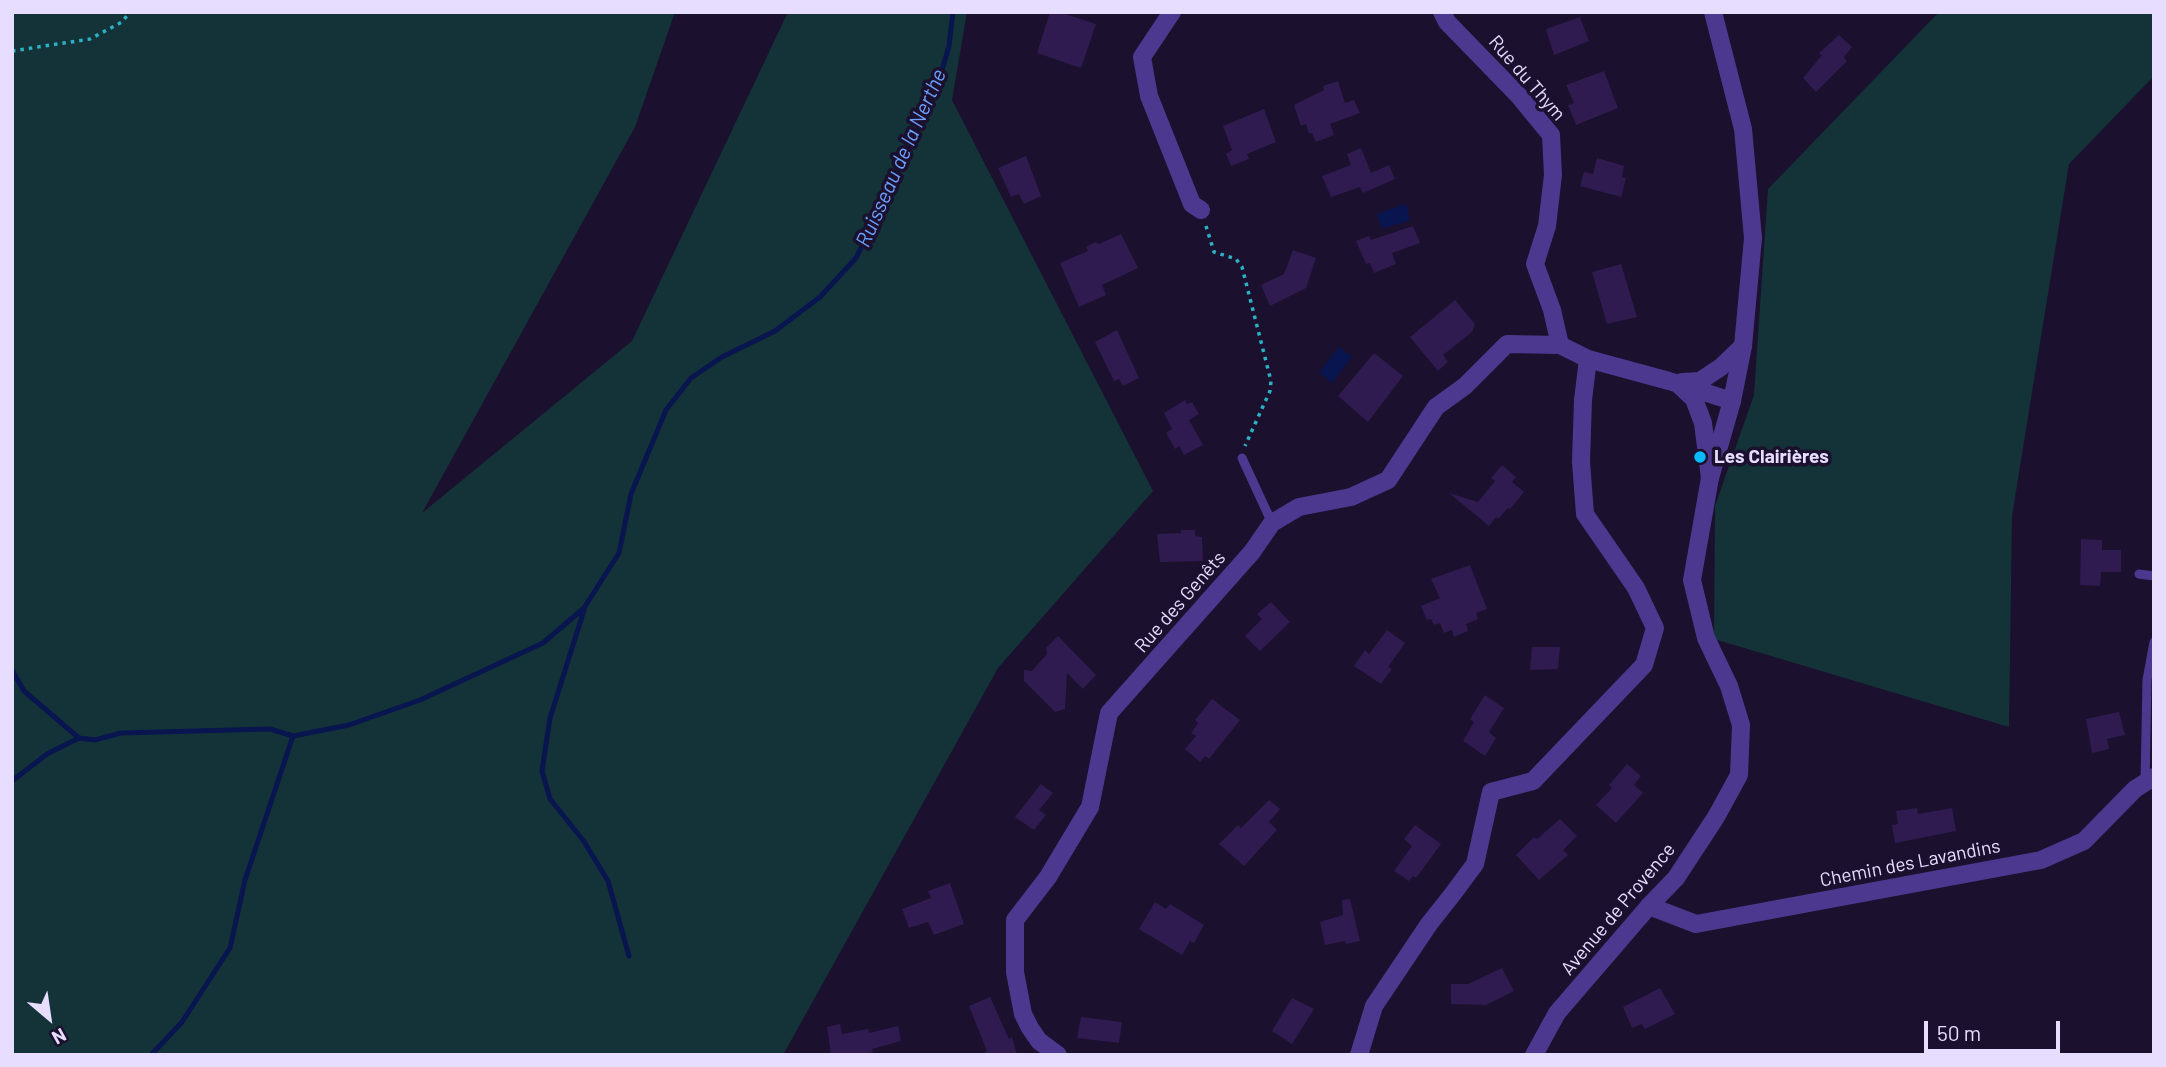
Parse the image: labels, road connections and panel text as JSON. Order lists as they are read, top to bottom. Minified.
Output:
{"streets":{"street":["Rue du Thym","Rue des Genêts","Chemin des Lavandins","Avenue de Provence"]},"crossings":[["Rue du Thym","Rue des Genêts"],["Rue des Genêts","Avenue de Provence"],["Chemin des Lavandins","Avenue de Provence"]],"water":["Ruisseau de la Nerthe"],"places":["Les Clairières"],"scale_bar":"50 m","north":"bottom right"}
